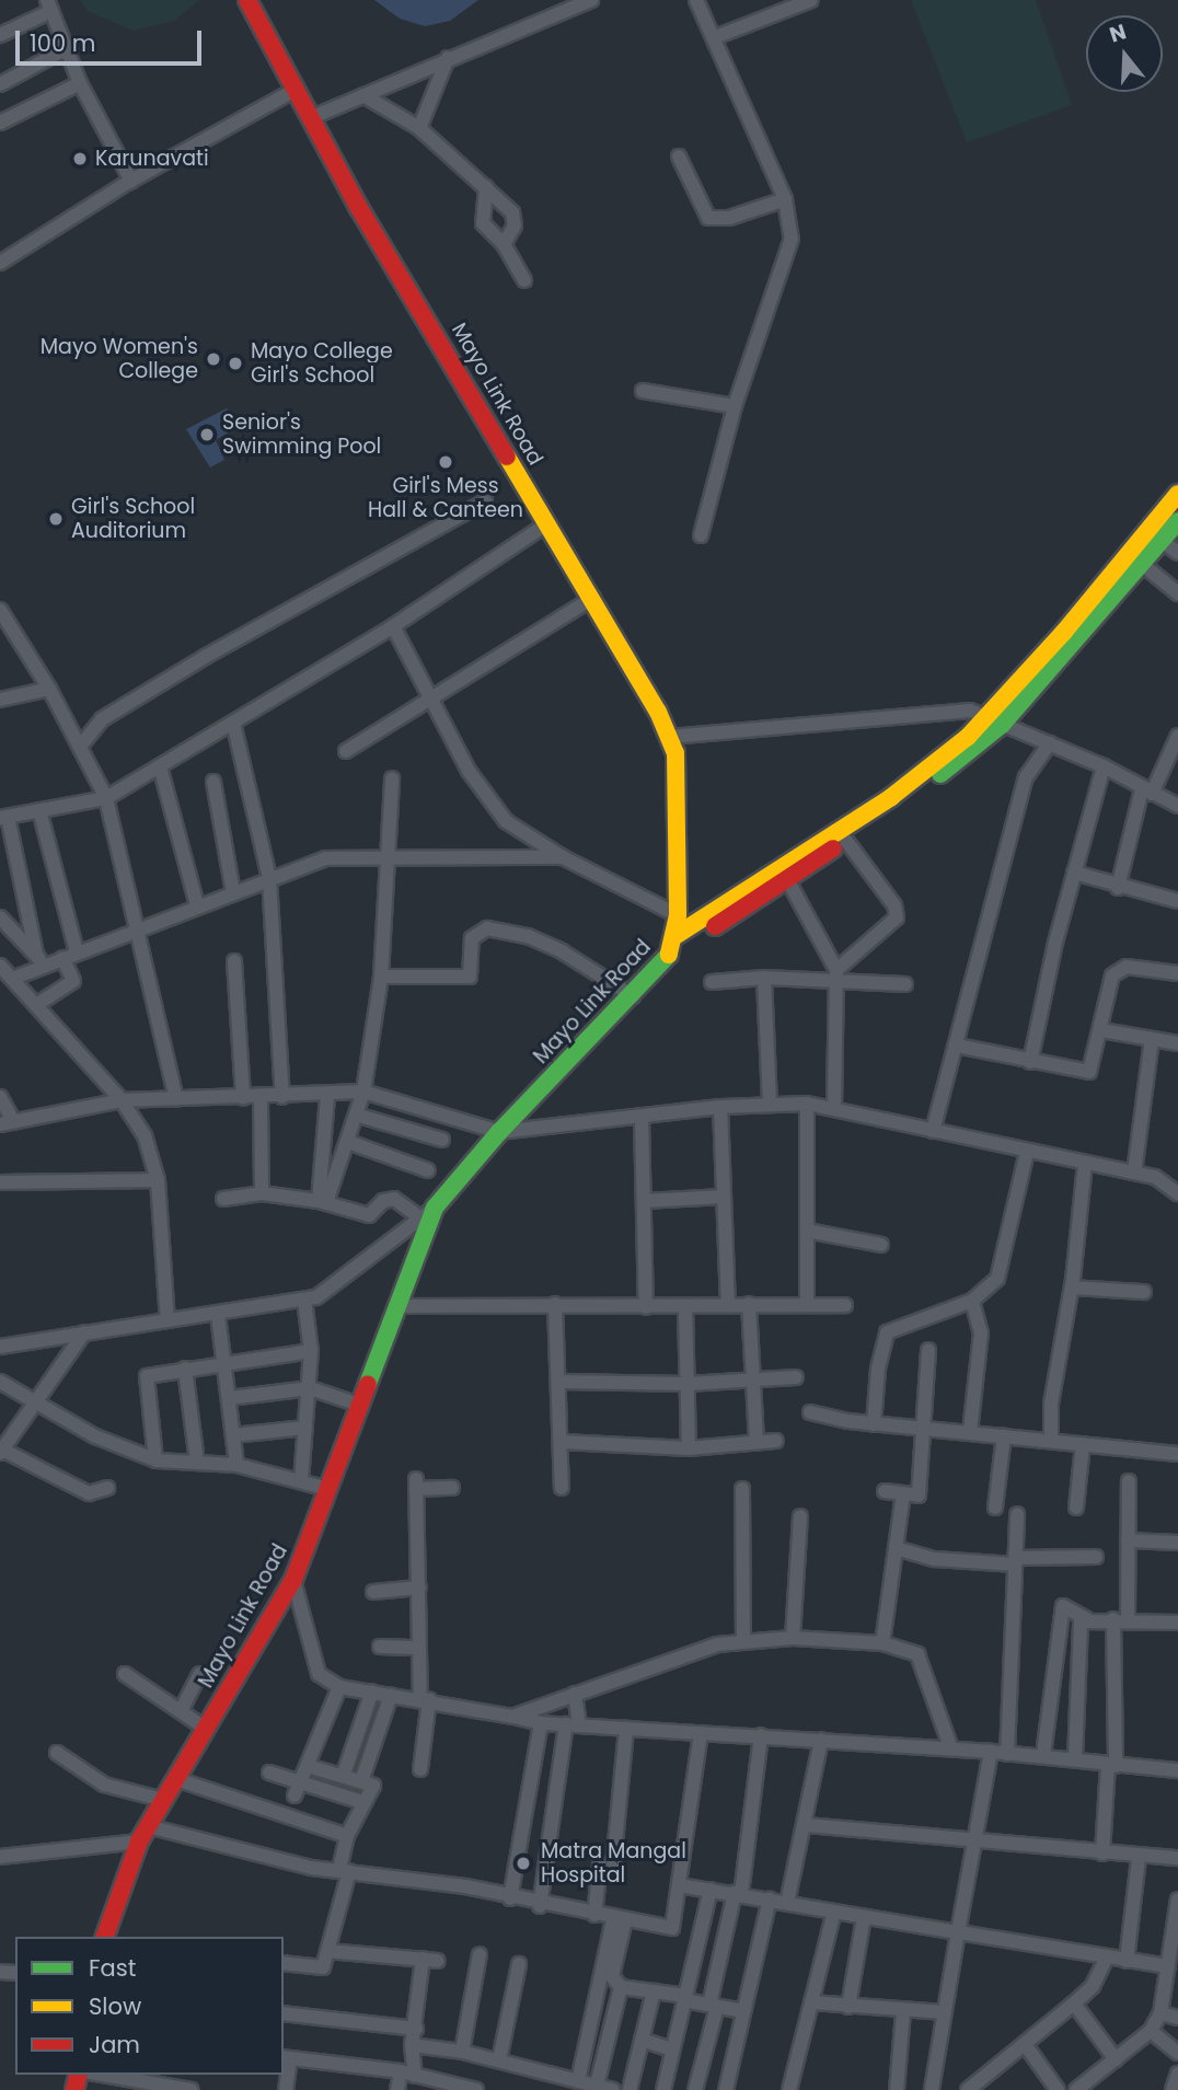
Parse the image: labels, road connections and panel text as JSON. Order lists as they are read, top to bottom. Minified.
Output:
{"streets":{"street":["Mayo Link Road"]},"places":["Karunavati","Mayo Women's College","Mayo College Girl's School","Senior's Swimming Pool","Girl's Mess Hall & Canteen","Girl's School Auditorium","Matra Mangal Hospital"],"legend":["Fast","Slow","Jam"],"scale_bar":"100 m","north":"top"}
